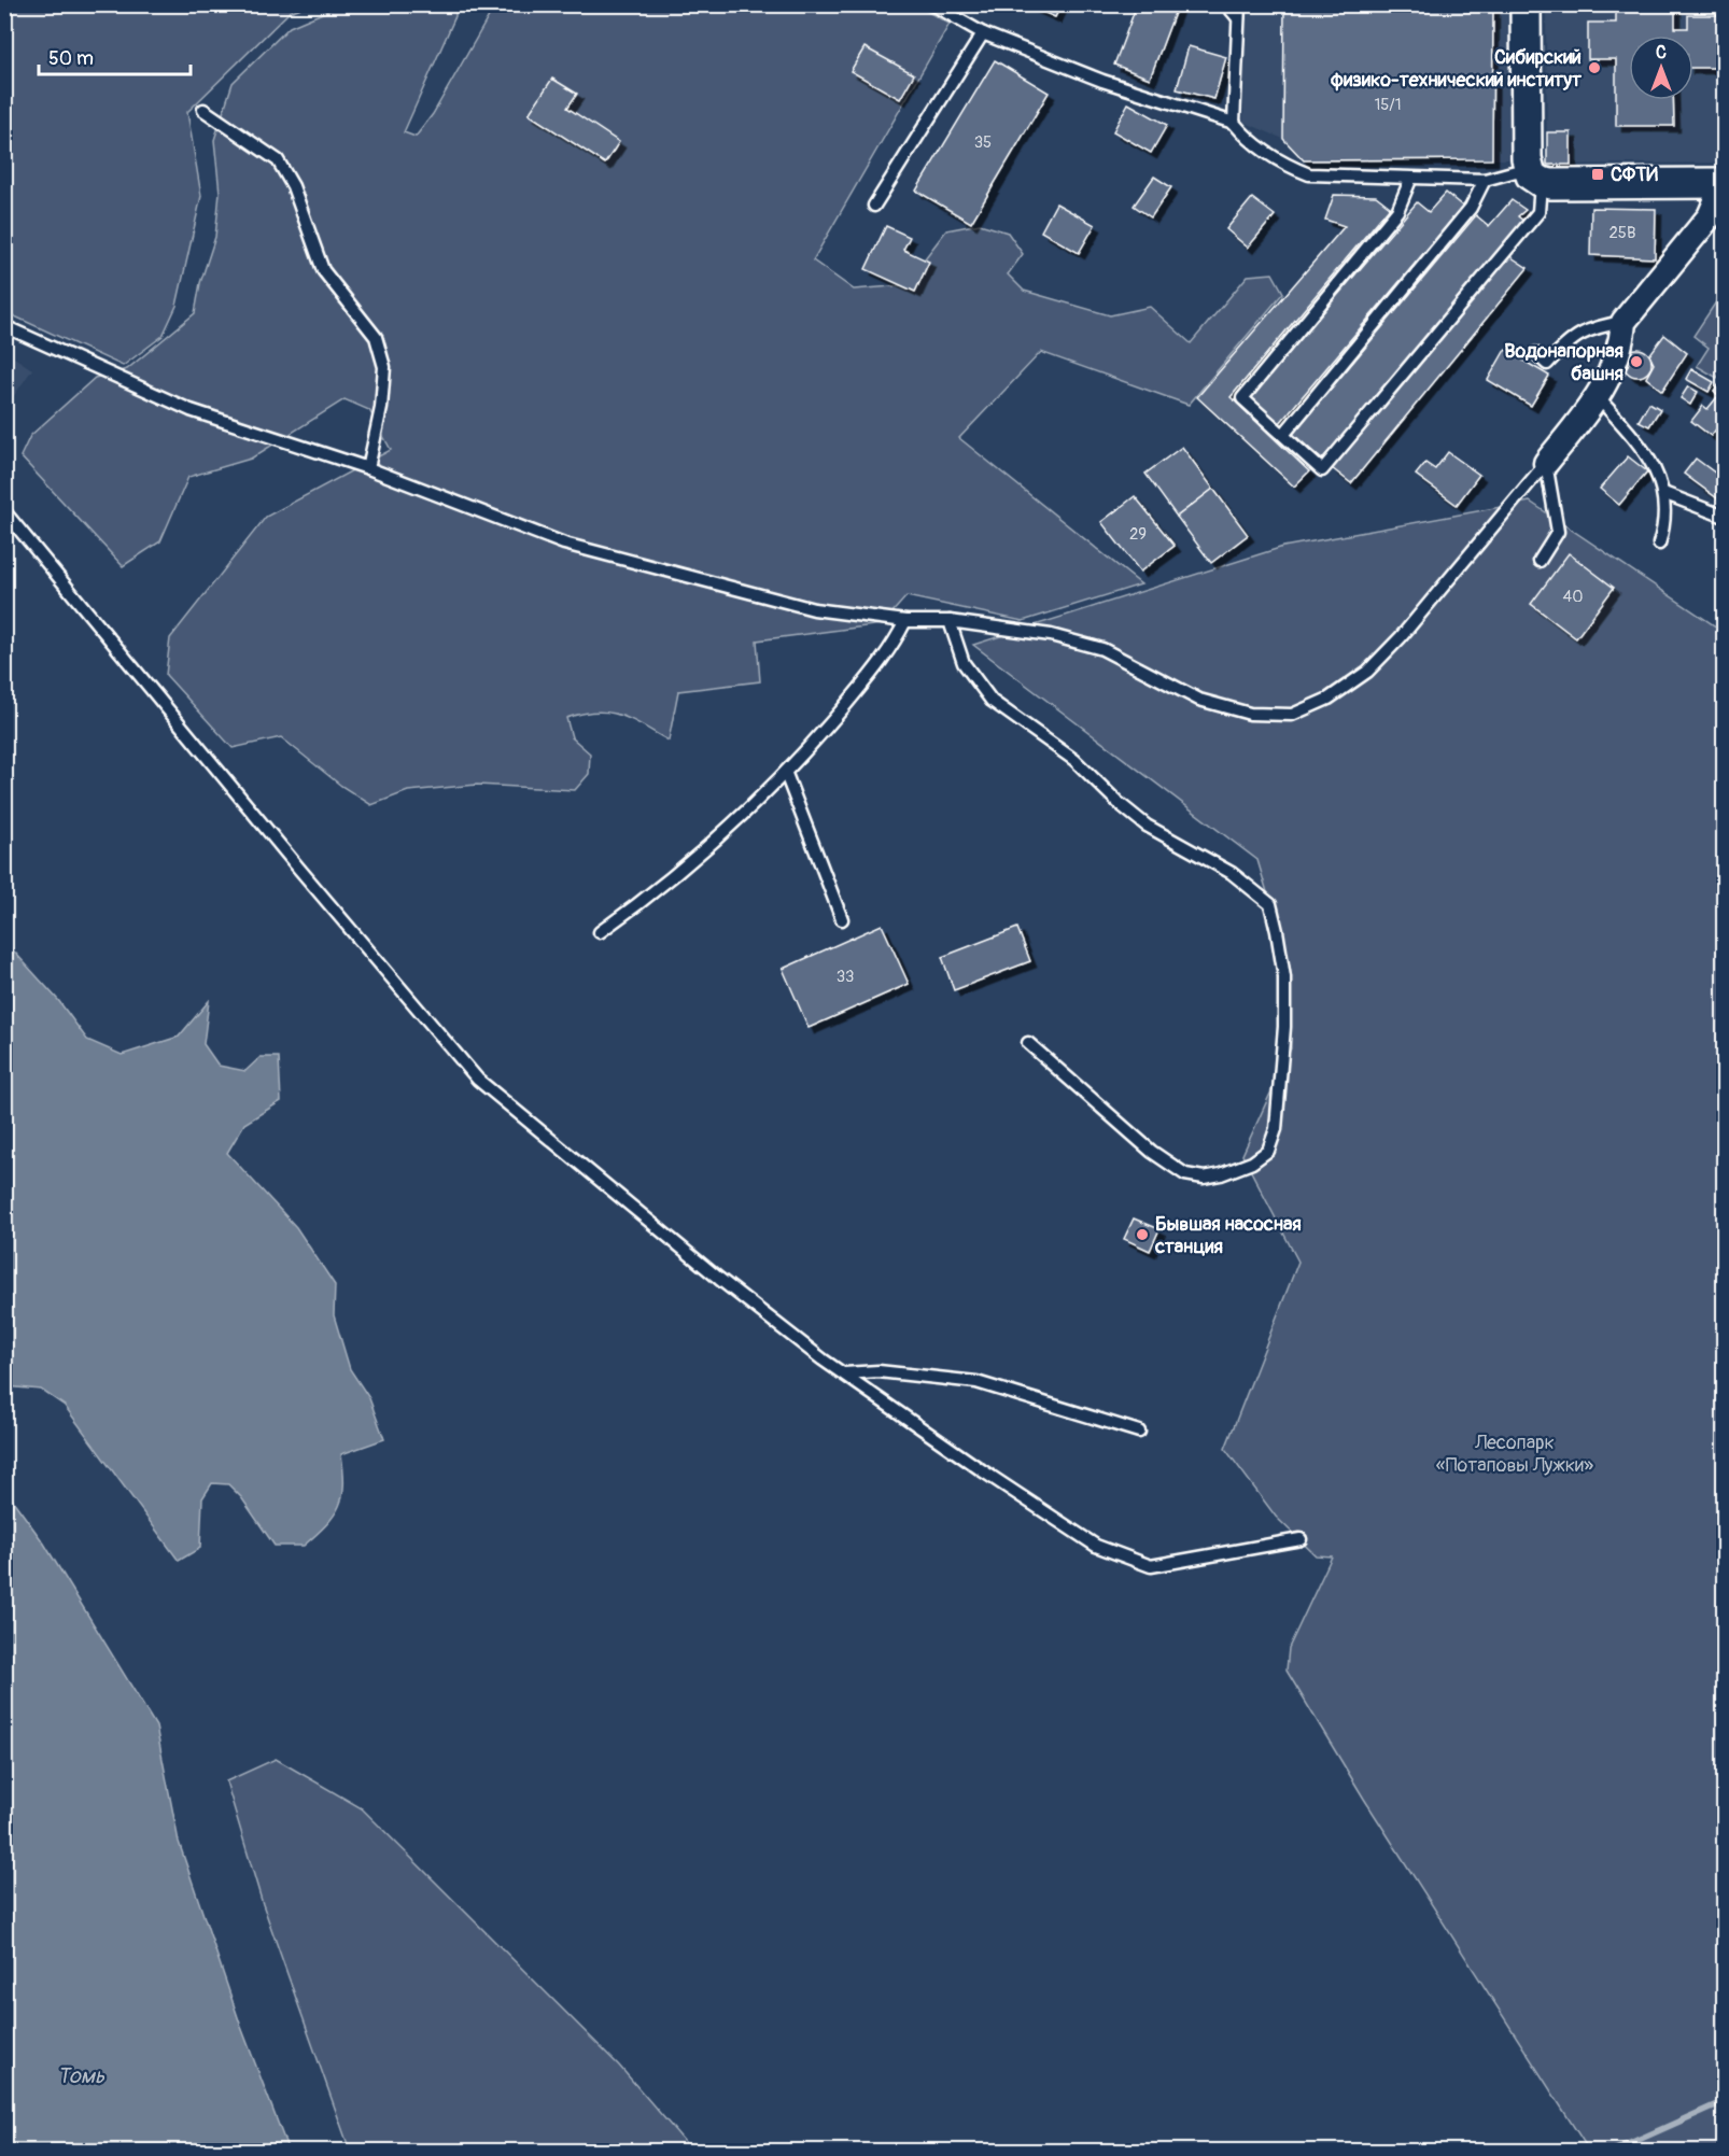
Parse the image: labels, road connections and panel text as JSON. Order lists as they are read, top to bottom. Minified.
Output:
{"water":["Томь"],"parks":["Лесопарк «Потаповы Лужки»"],"places":{"other":["Сибирский физико-технический институт","Водонапорная башня","Бывшая насосная станция"],"transit":["СФТИ"]},"house_numbers":["15/1","35","25В","29","40","33"],"scale_bar":"50 m","north":"top"}
